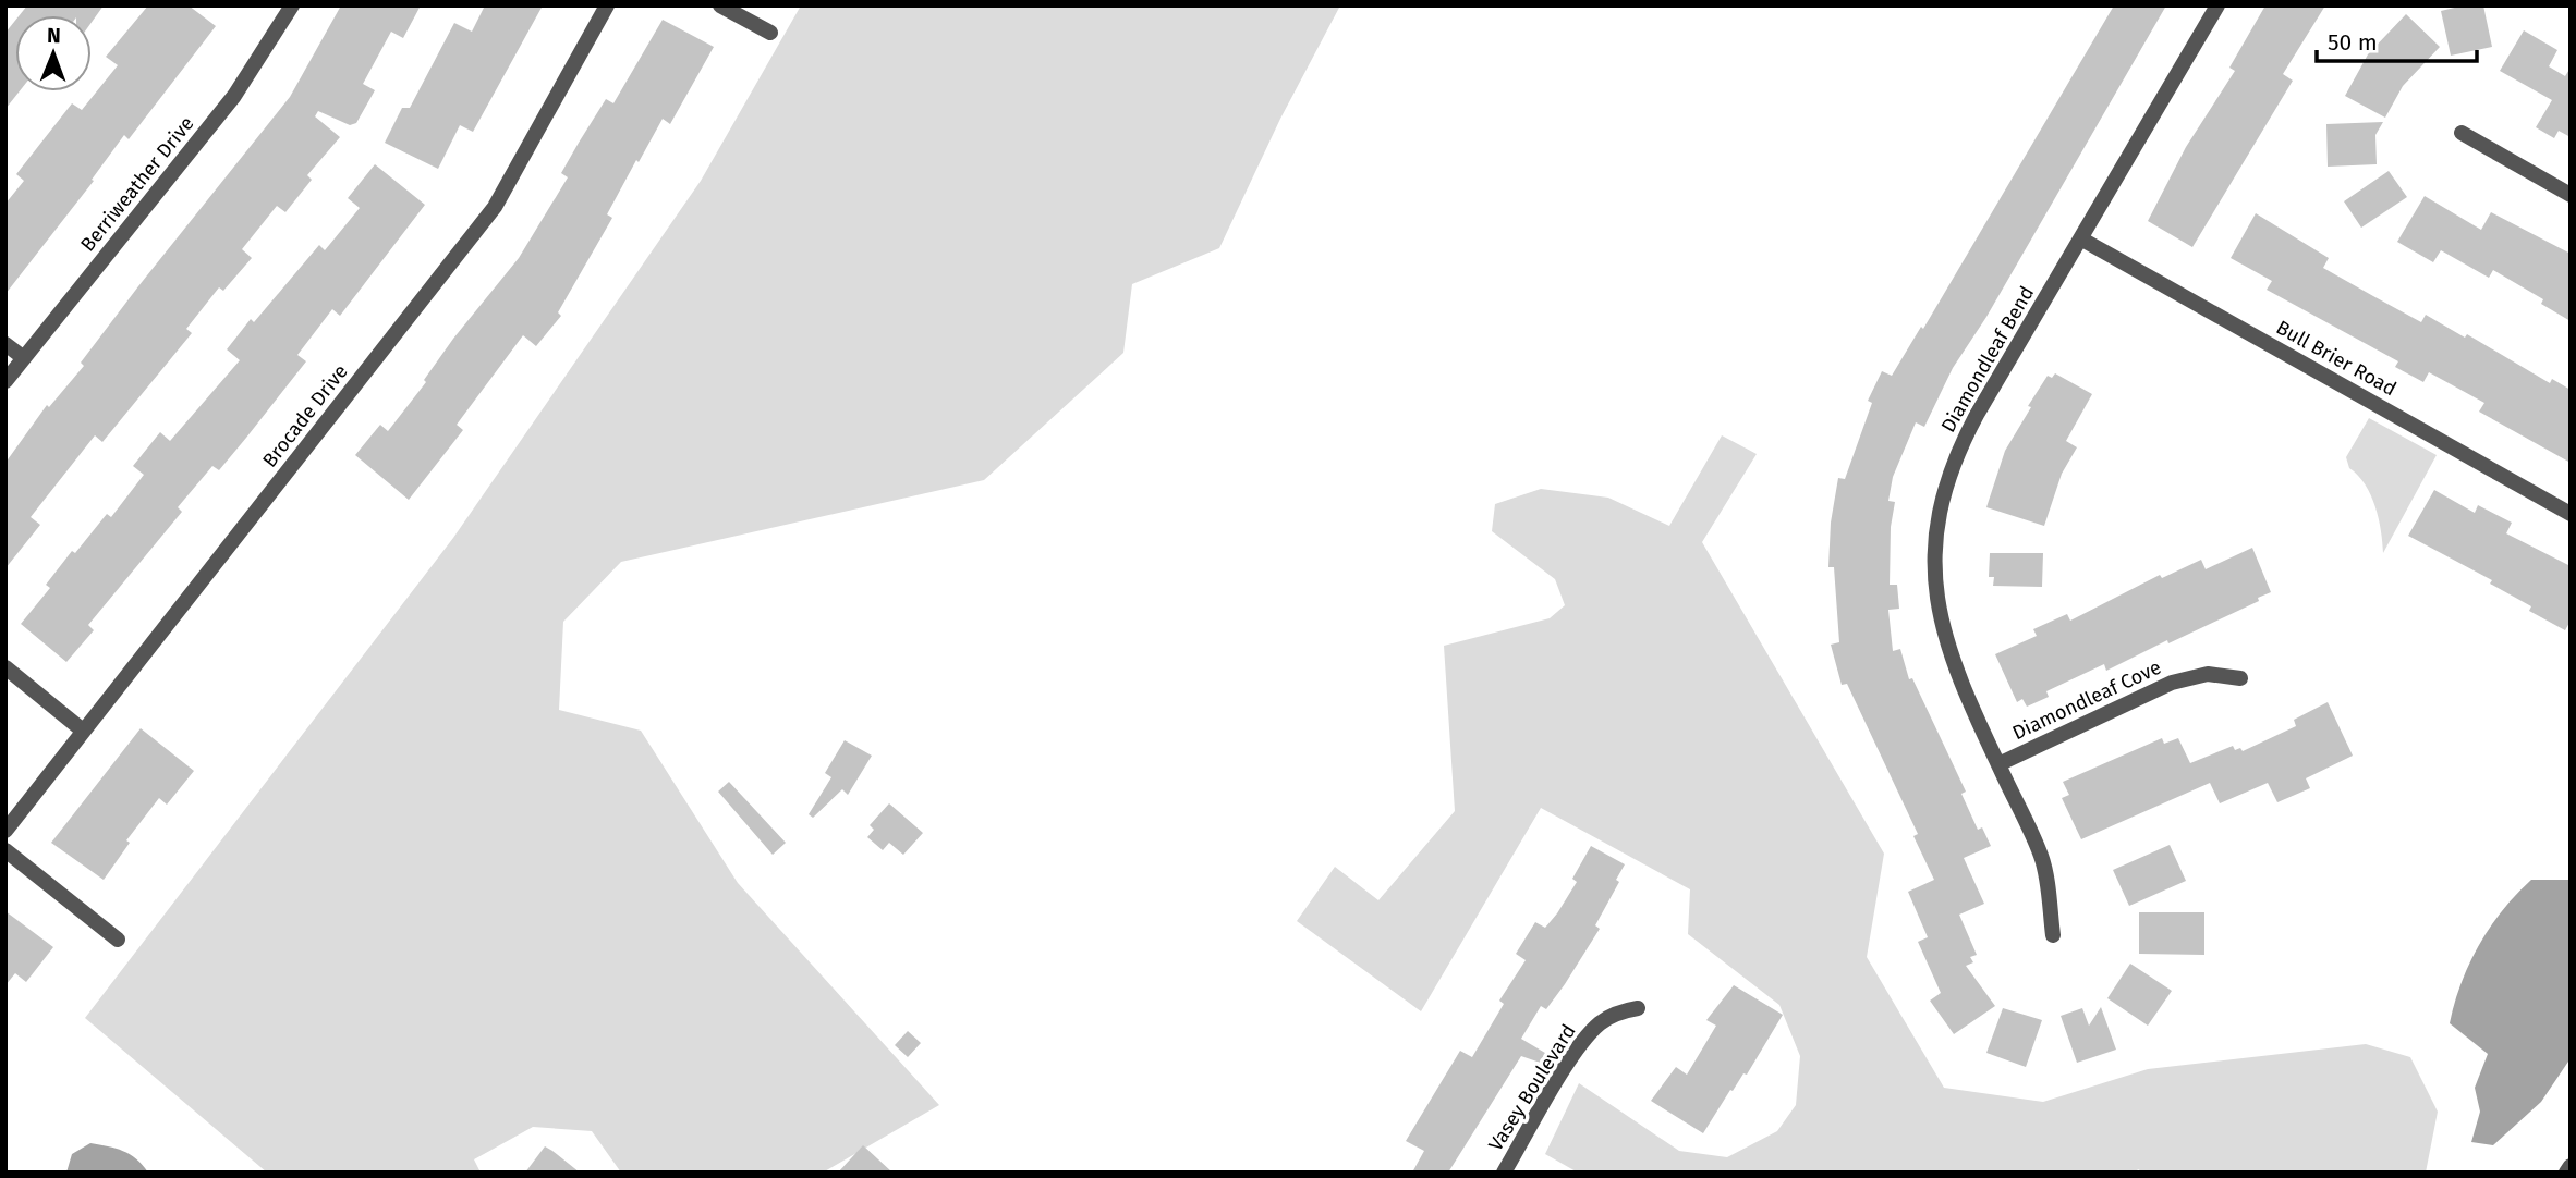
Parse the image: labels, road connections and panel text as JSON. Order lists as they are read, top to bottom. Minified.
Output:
{"streets":{"street":["Berriweather Drive","Bull Brier Road","Diamondleaf Bend","Brocade Drive","Diamondleaf Cove","Vasey Boulevard"]},"crossings":[["Bull Brier Road","Diamondleaf Bend"],["Diamondleaf Bend","Diamondleaf Cove"]],"scale_bar":"50 m","north":"top"}
